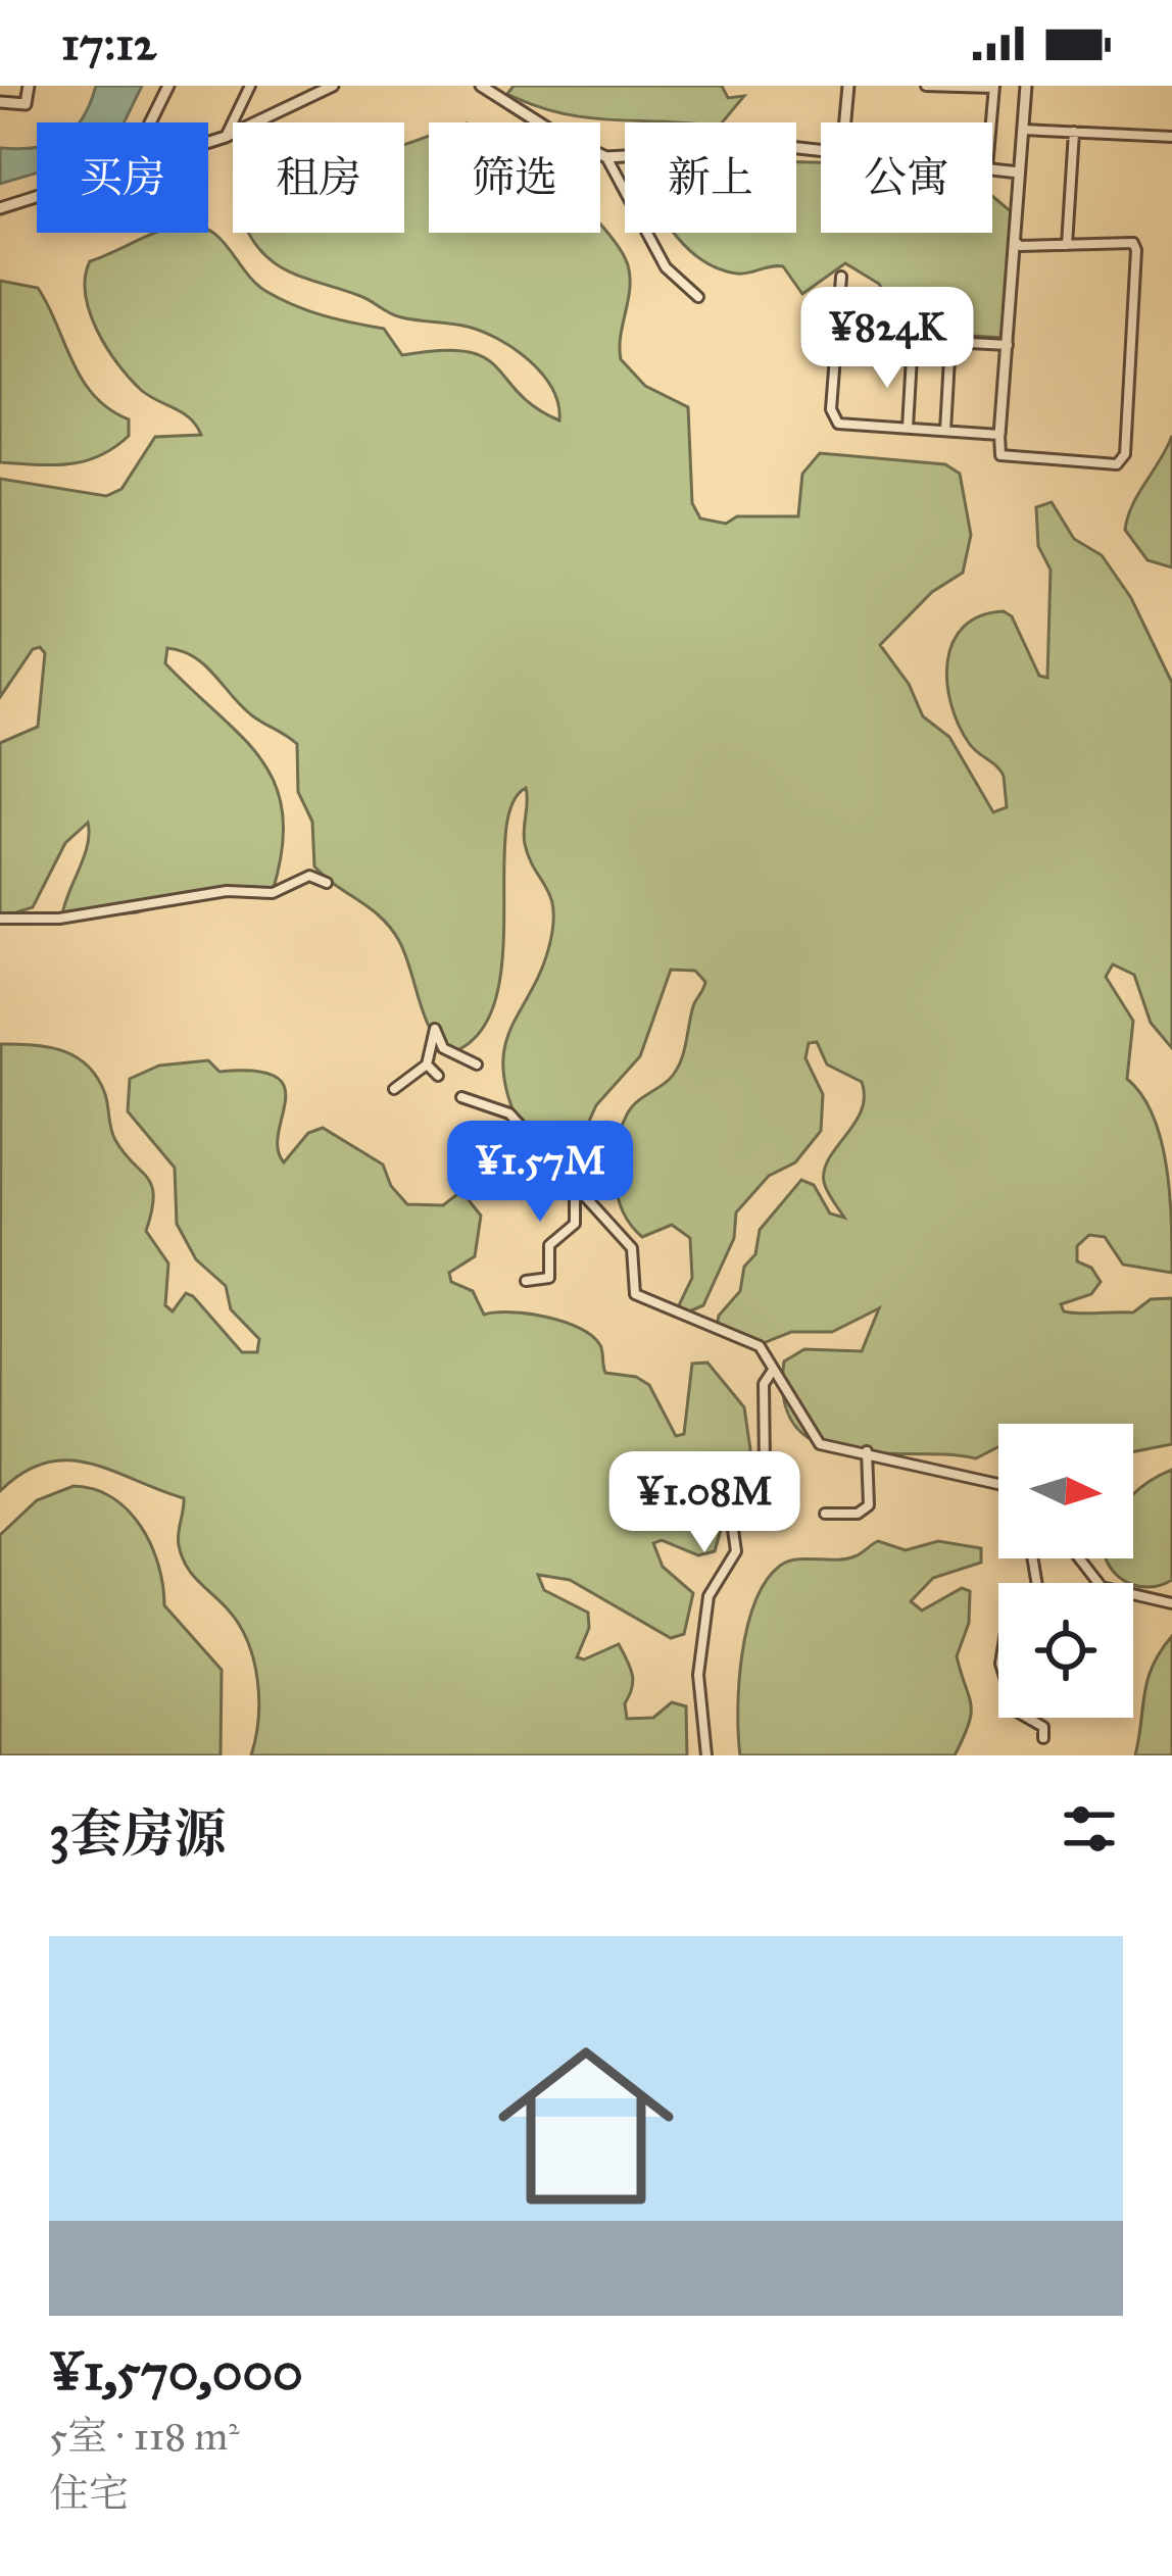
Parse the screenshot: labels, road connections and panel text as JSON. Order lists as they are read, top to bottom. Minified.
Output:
{"north":"right","page":{"status":"17:12","chip":["买房","租房","筛选","新上","公寓"],"price":["¥824K","¥1.57M","¥1.08M"],"heading":"3套房源","list":[{"name":"¥1,570,000","note":"5室 · 118 m² · 住宅"}]}}
